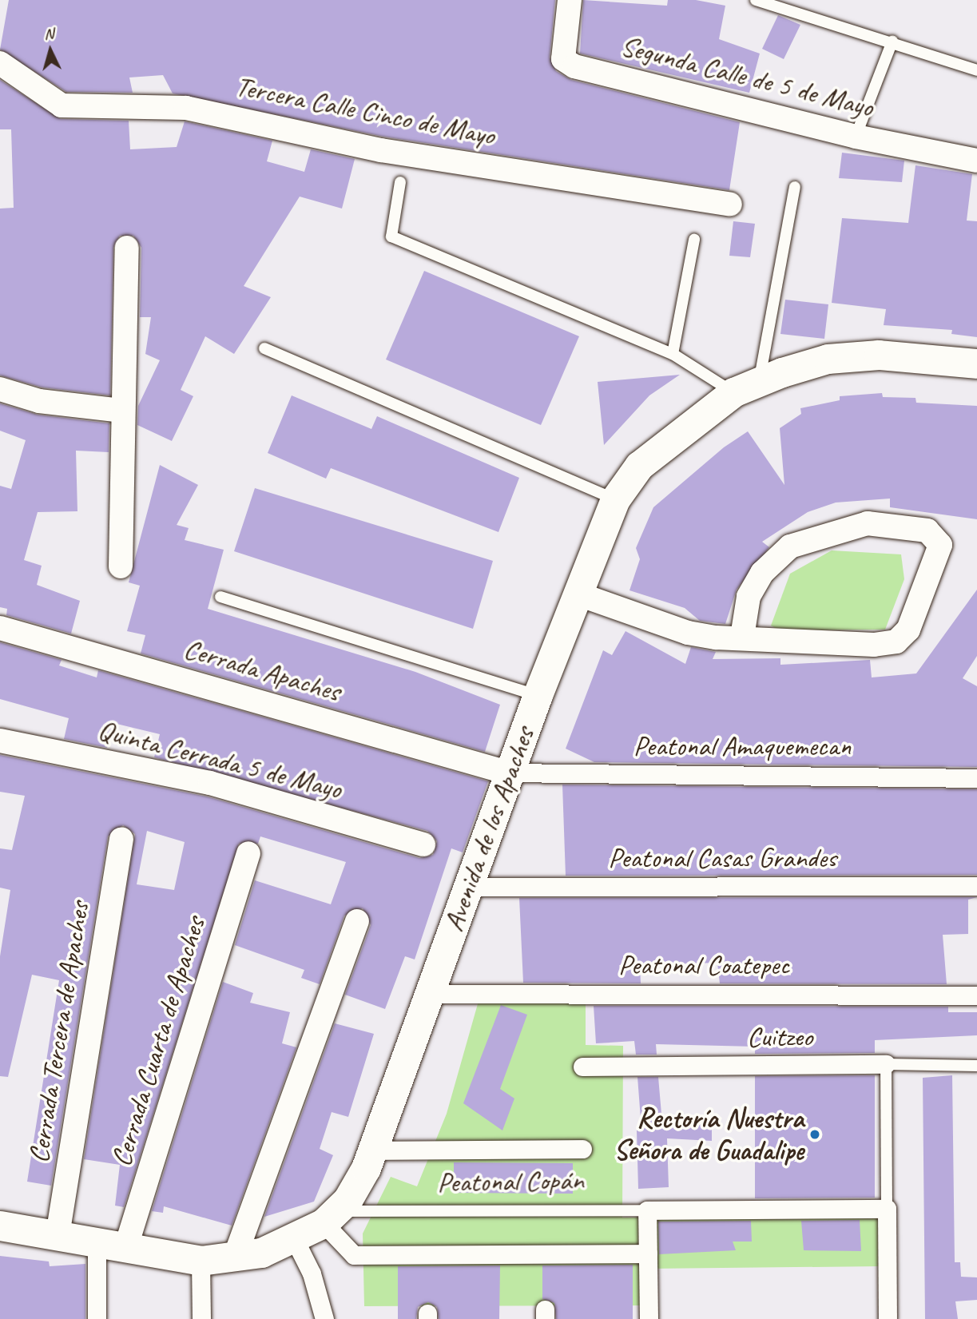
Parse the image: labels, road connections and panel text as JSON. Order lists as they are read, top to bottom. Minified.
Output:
{"streets":{"street":["Segunda Calle de 5 de Mayo","Tercera Calle Cinco de Mayo","Cerrada Apaches","Peatonal Amaquemecan","Quinta Cerrada 5 de Mayo","Avenida de los Apaches","Peatonal Casas Grandes","Peatonal Coatepec","Cerrada Tercera de Apaches","Cuitzeo","Cerrada Cuarta de Apaches","Peatonal Copán"]},"crossings":[["Cerrada Apaches","Peatonal Amaquemecan"],["Cerrada Apaches","Avenida de los Apaches"],["Peatonal Amaquemecan","Avenida de los Apaches"],["Avenida de los Apaches","Peatonal Casas Grandes"],["Avenida de los Apaches","Peatonal Coatepec"],["Avenida de los Apaches","Cerrada Tercera de Apaches"],["Avenida de los Apaches","Cerrada Cuarta de Apaches"],["Avenida de los Apaches","Peatonal Copán"]],"places":["Rectoría Nuestra Señora de Guadalipe"],"north":"top"}
